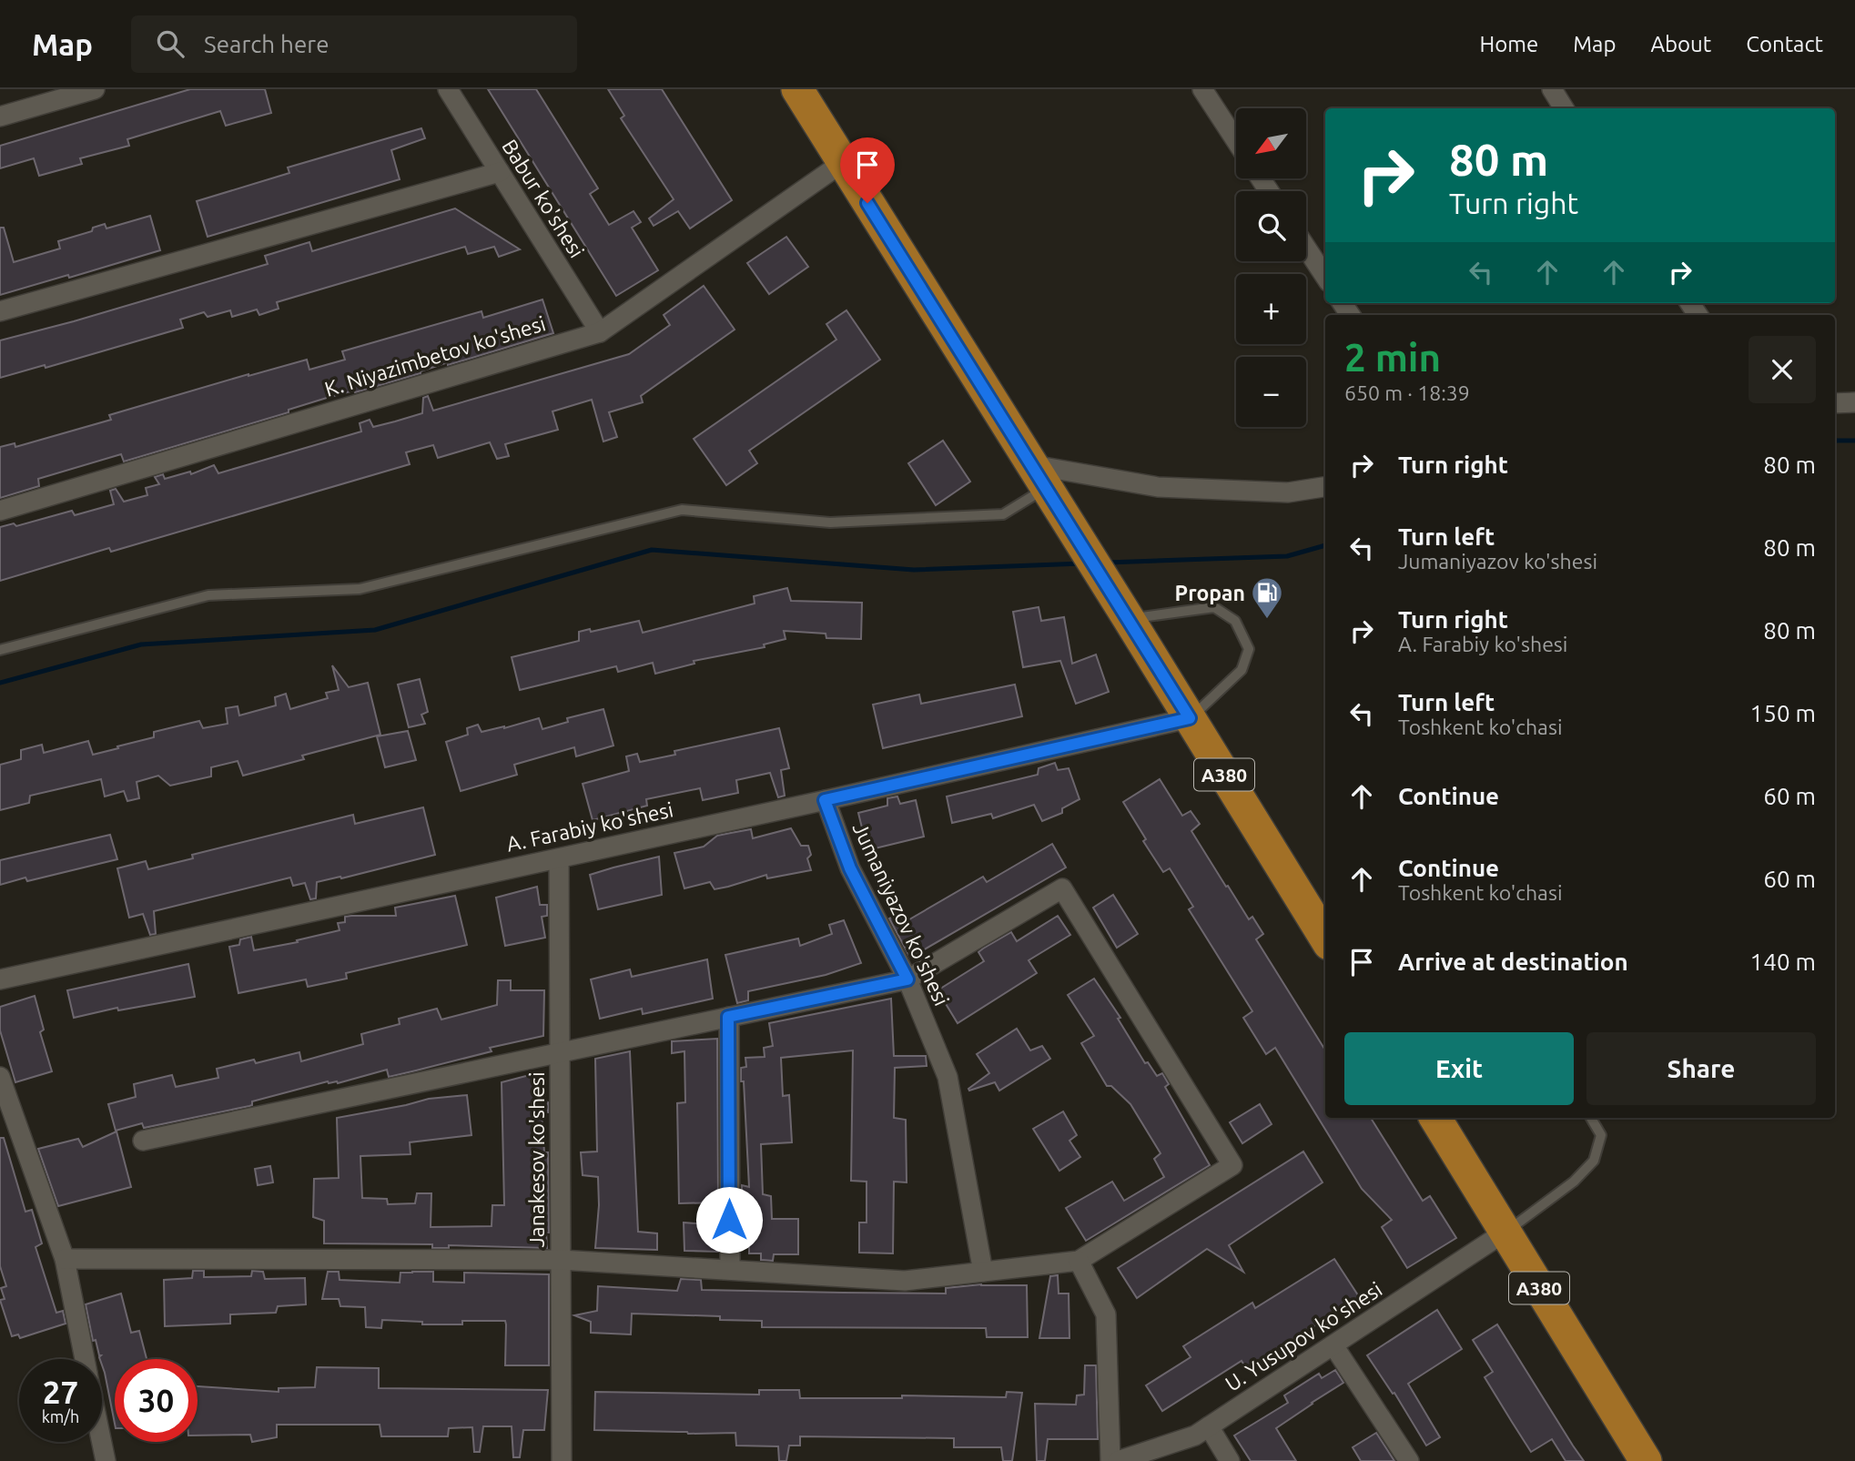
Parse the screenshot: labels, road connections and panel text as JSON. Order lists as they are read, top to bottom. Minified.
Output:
{"streets":{"highway":["A380"],"street":["Babur ko'shesi","K. Niyazimbetov ko'shesi","A. Farabiy ko'shesi","Jumaniyazov ko'shesi","Janakesov ko'shesi","U. Yusupov ko'shesi"]},"crossings":[["Babur ko'shesi","K. Niyazimbetov ko'shesi"],["K. Niyazimbetov ko'shesi","A380"],["A380","A. Farabiy ko'shesi"],["A380","U. Yusupov ko'shesi"],["A. Farabiy ko'shesi","Jumaniyazov ko'shesi"],["A. Farabiy ko'shesi","Janakesov ko'shesi"]],"places":{"fuel station":["Propan"]},"north":"bottom left","page":{"header":"Map","search":"Search here","nav":["Home","Map","About","Contact"],"map_buttons":["+","−"],"turn":["80 m","Turn right"],"heading":["2 min","650 m · 18:39"],"list":[{"name":"Turn right","value":"80 m"},{"name":"Turn left","note":"Jumaniyazov ko'shesi","value":"80 m"},{"name":"Turn right","note":"A. Farabiy ko'shesi","value":"80 m"},{"name":"Turn left","note":"Toshkent ko'chasi","value":"150 m"},{"name":"Continue","value":"60 m"},{"name":"Continue","note":"Toshkent ko'chasi","value":"60 m"},{"name":"Arrive at destination","value":"140 m"}],"buttons":["Exit","Share"],"speed":"27 km/h","limit":"30"}}
